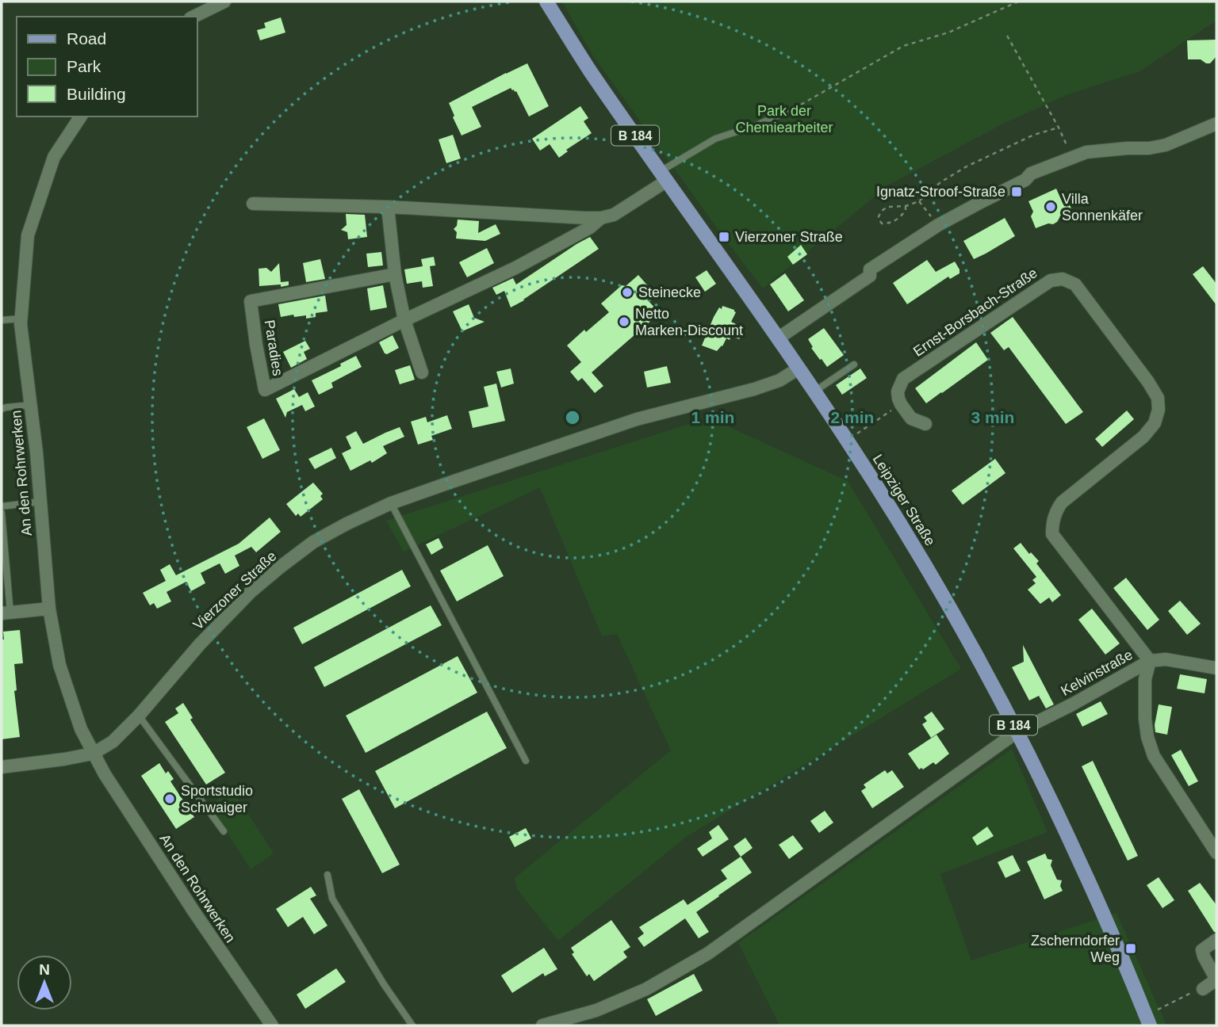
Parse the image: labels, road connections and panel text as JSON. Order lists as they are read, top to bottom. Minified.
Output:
{"streets":{"main road":["B 184","Leipziger Straße"],"street":["Ernst-Borsbach-Straße","Paradies","An den Rohrwerken","Vierzoner Straße","Kelvinstraße"]},"crossings":[["Ernst-Borsbach-Straße","Kelvinstraße"],["Paradies","Leipziger Straße"],["An den Rohrwerken","Vierzoner Straße"],["Leipziger Straße","Vierzoner Straße"],["Leipziger Straße","Kelvinstraße"]],"parks":["Park der Chemiearbeiter"],"places":{"transit":["Ignatz-Stroof-Straße","Vierzoner Straße","Zscherndorfer Weg"],"other":["Villa Sonnenkäfer","Steinecke","Netto Marken-Discount","Sportstudio Schwaiger"]},"legend":["Road","Park","Building"],"north":"top","rings":["1 min","2 min","3 min"]}
